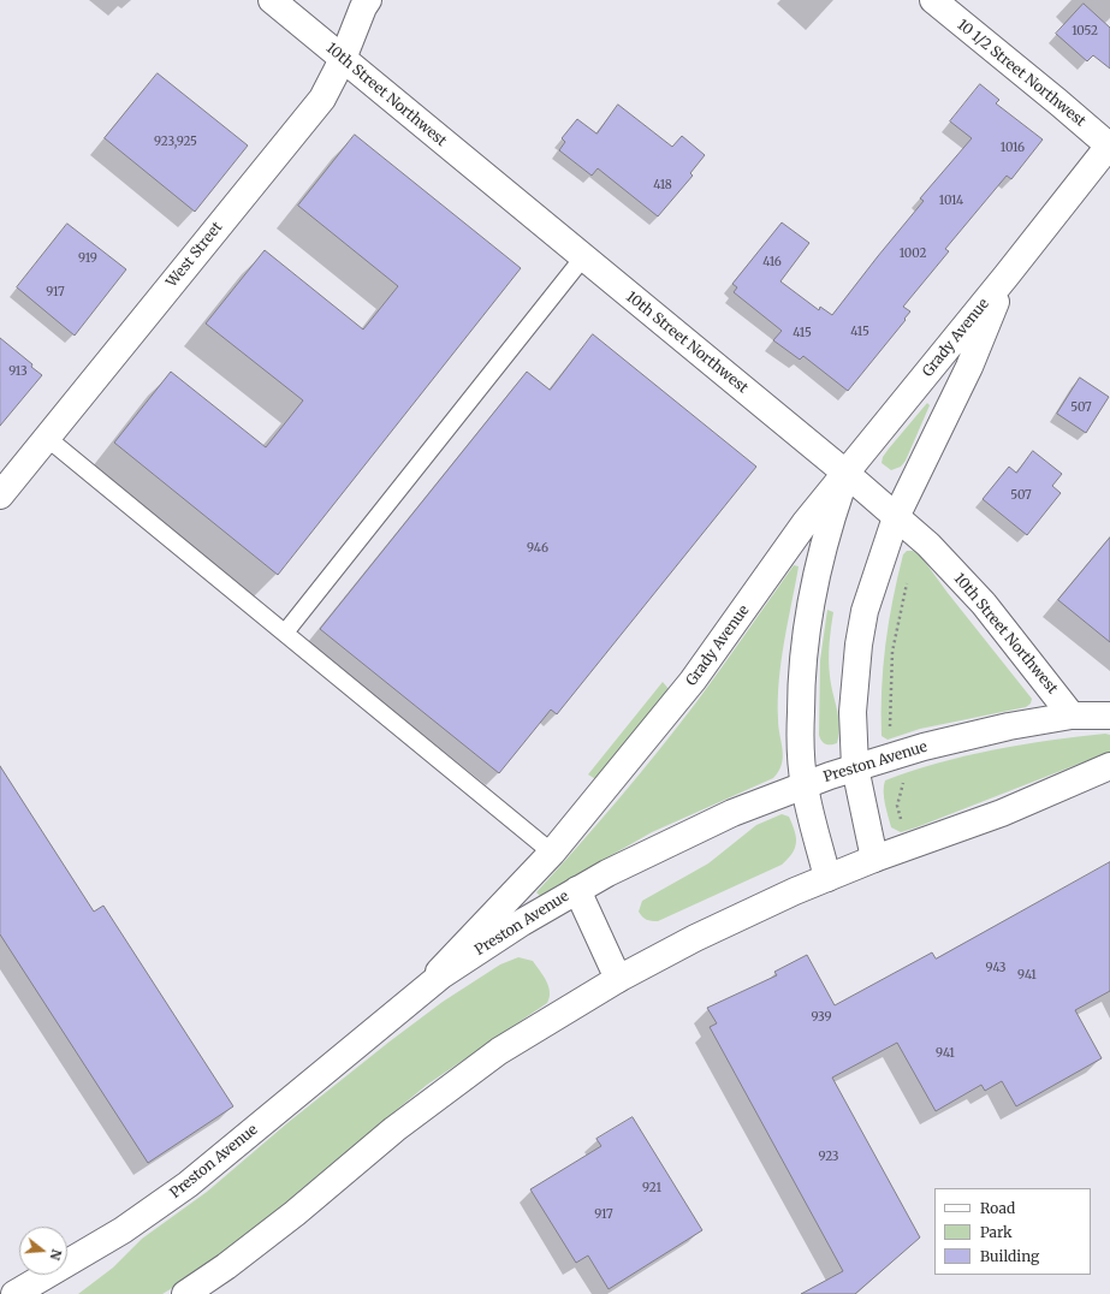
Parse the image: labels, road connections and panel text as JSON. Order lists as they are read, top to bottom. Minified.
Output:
{"streets":{"main road":["10 1/2 Street Northwest","10th Street Northwest","West Street","Grady Avenue","Preston Avenue"]},"crossings":[["10 1/2 Street Northwest","Grady Avenue"],["10th Street Northwest","West Street"],["10th Street Northwest","Grady Avenue"],["10th Street Northwest","Preston Avenue"],["Grady Avenue","Preston Avenue"]],"house_numbers":["1052","923,925","1016","418","1014","1002","919","416","917","415","415","913","507","507","946","943","941","939","941","923","921","917"],"legend":["Road","Park","Building"],"north":"right"}
